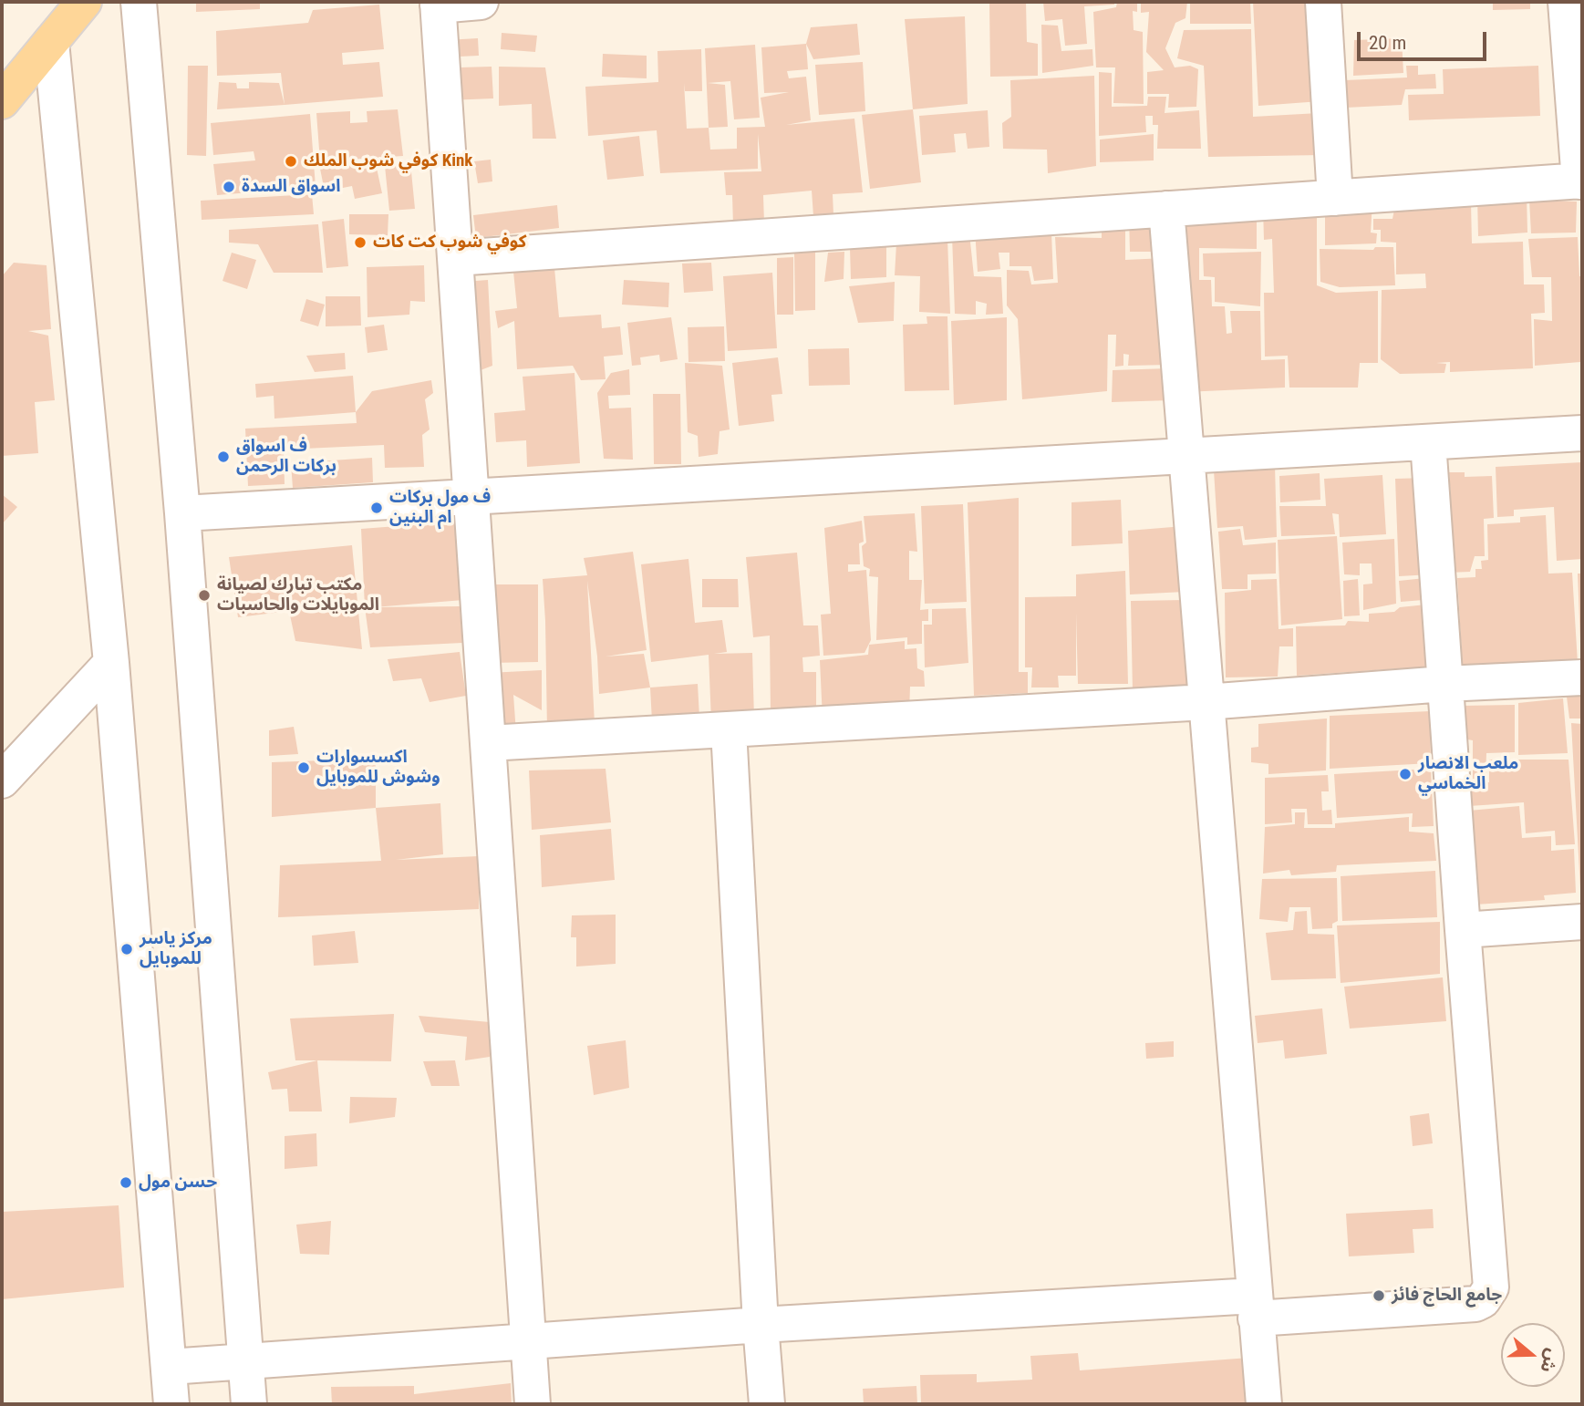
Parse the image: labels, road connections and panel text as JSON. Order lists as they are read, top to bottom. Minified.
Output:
{"places":["كوفي شوب الملك Kink","اسواق السدة","كوفي شوب كت كات","ف اسواق بركات الرحمن","ف مول بركات ام البنين","مكتب تبارك لصيانة الموبايلات والحاسبات","اكسسوارات وشوش للموبايل","ملعب الانصار الخماسي","مركز ياسر للموبايل","حسن مول","جامع الحاج فائز"],"scale_bar":"20 m","north":"right"}
